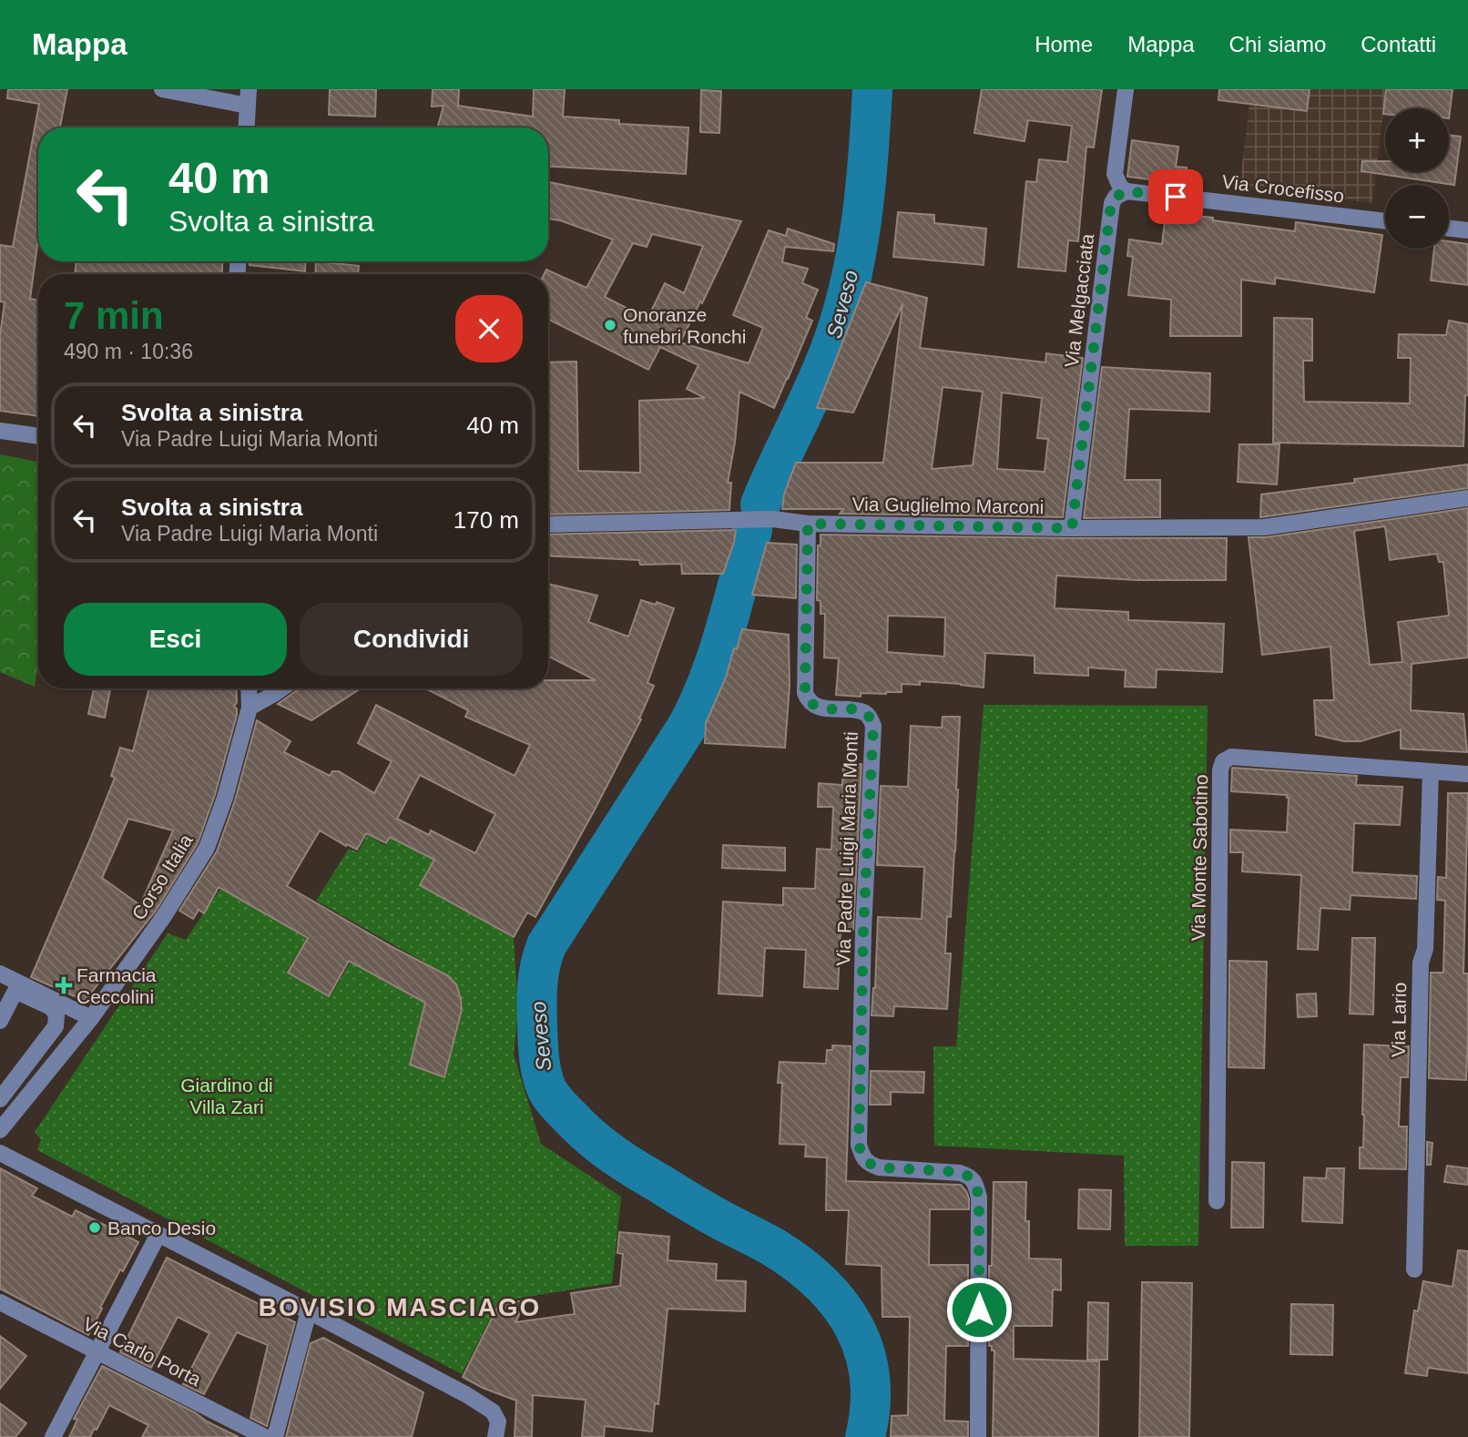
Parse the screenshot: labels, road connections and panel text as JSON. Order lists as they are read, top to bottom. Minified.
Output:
{"streets":{"street":["Via Crocefisso","Via Melgacciata","Via Guglielmo Marconi","Via Padre Luigi Maria Monti","Via Monte Sabotino","Corso Italia","Via Lario","Via Carlo Porta"]},"crossings":[["Via Crocefisso","Via Melgacciata"],["Via Melgacciata","Via Guglielmo Marconi"],["Via Guglielmo Marconi","Via Padre Luigi Maria Monti"],["Via Monte Sabotino","Via Lario"]],"districts":["BOVISIO MASCIAGO"],"water":["Seveso"],"parks":["Giardino di Villa Zari"],"places":{"other":["Onoranze funebri Ronchi","Banco Desio"],"health":["Farmacia Ceccolini"]},"page":{"header":"Mappa","nav":["Home","Mappa","Chi siamo","Contatti"],"map_buttons":["+","−"],"turn":["40 m","Svolta a sinistra"],"heading":["7 min","490 m · 10:36"],"list":[{"name":"Svolta a sinistra","note":"Via Padre Luigi Maria Monti","value":"40 m"},{"name":"Svolta a sinistra","note":"Via Padre Luigi Maria Monti","value":"170 m"}],"buttons":["Esci","Condividi"]}}
